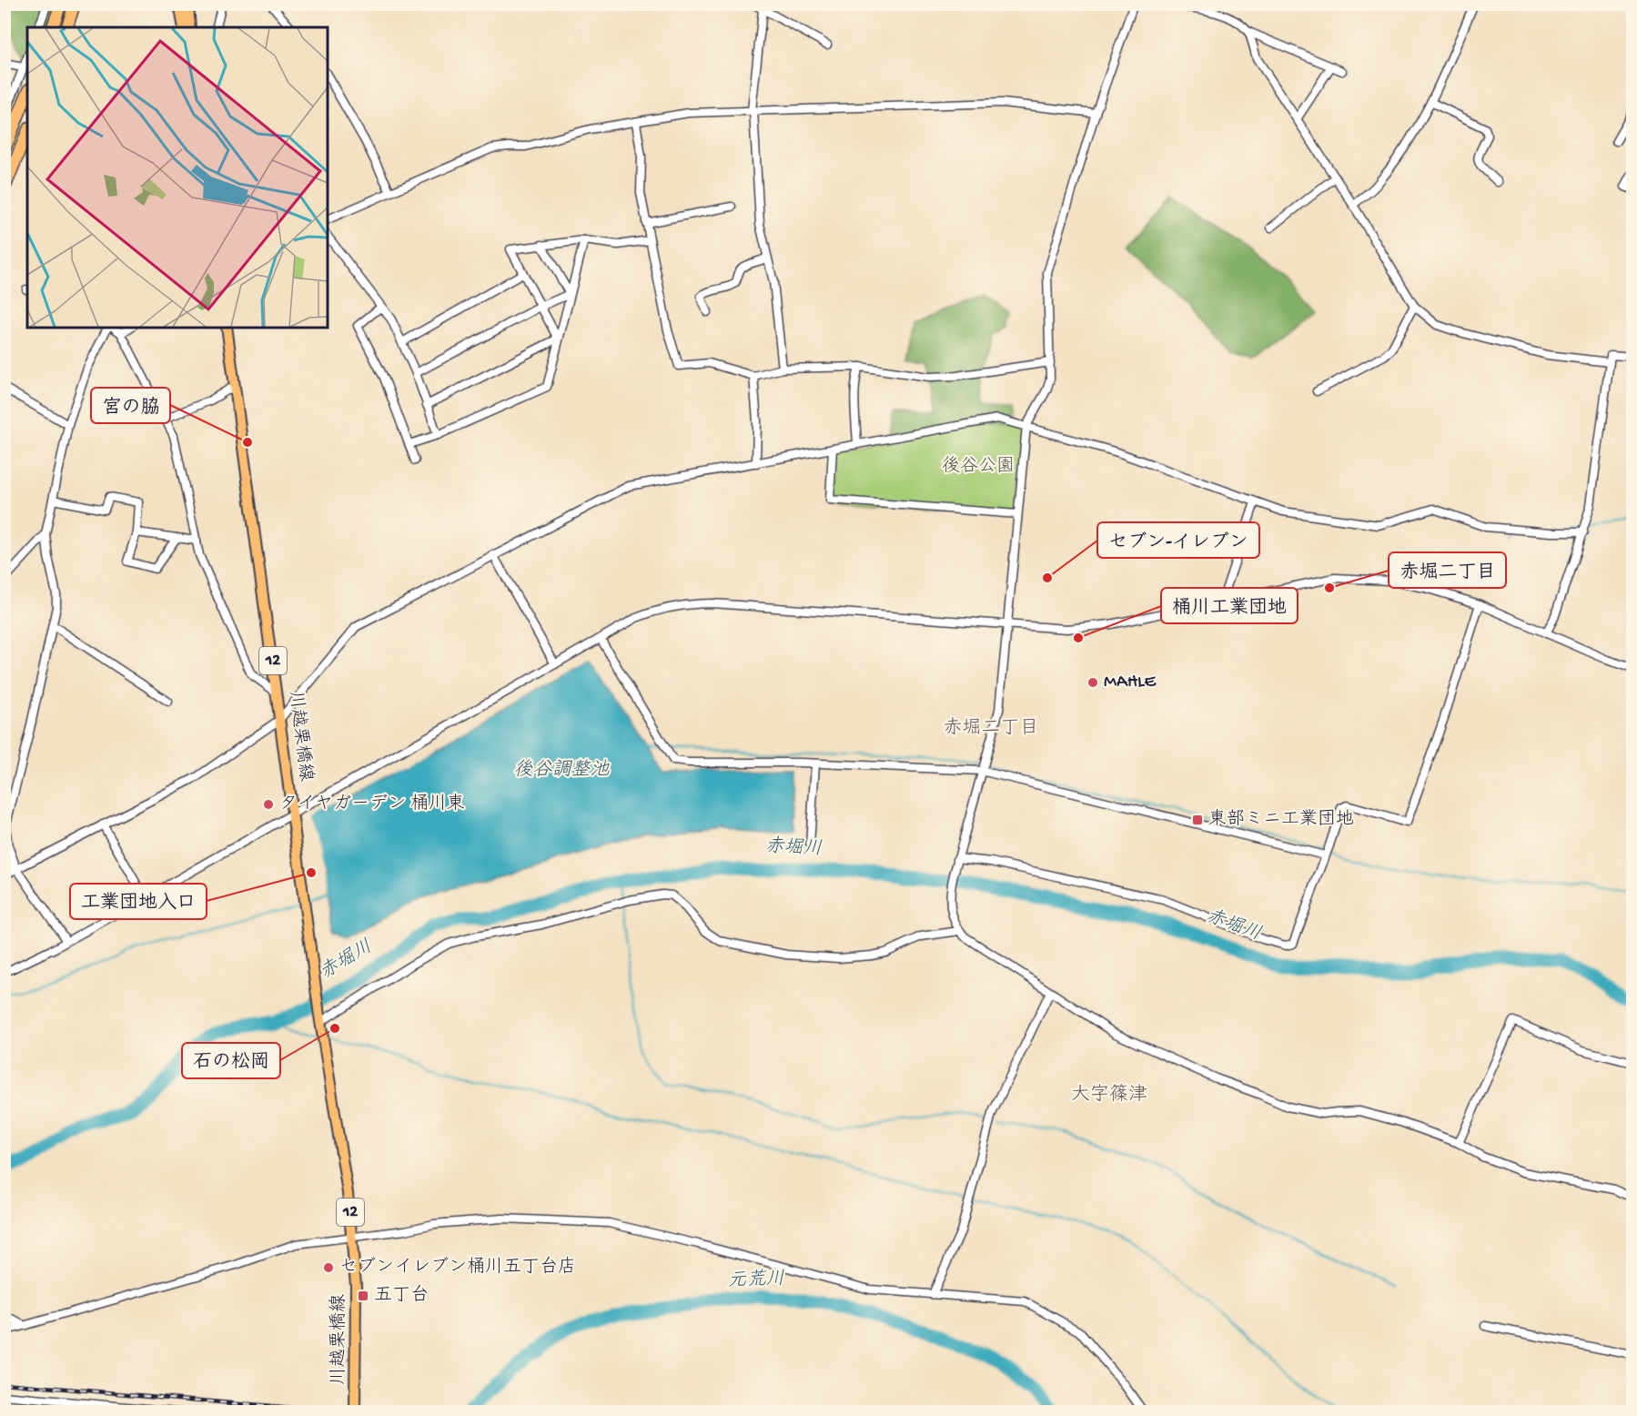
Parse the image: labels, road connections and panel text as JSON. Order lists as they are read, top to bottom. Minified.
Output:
{"streets":{"main road":["12","川越栗橋線"]},"districts":["赤堀二丁目","大字篠津"],"water":["後谷調整池","赤堀川","元荒川"],"parks":["後谷公園"],"places":{"other":["宮の脇","セブン-イレブン","赤堀二丁目","桶川工業団地","MAHLE","タイヤガーデン 桶川東","工業団地入口","石の松岡","セブンイレブン桶川五丁台店"],"transit":["東部ミニ工業団地","五丁台"]}}
